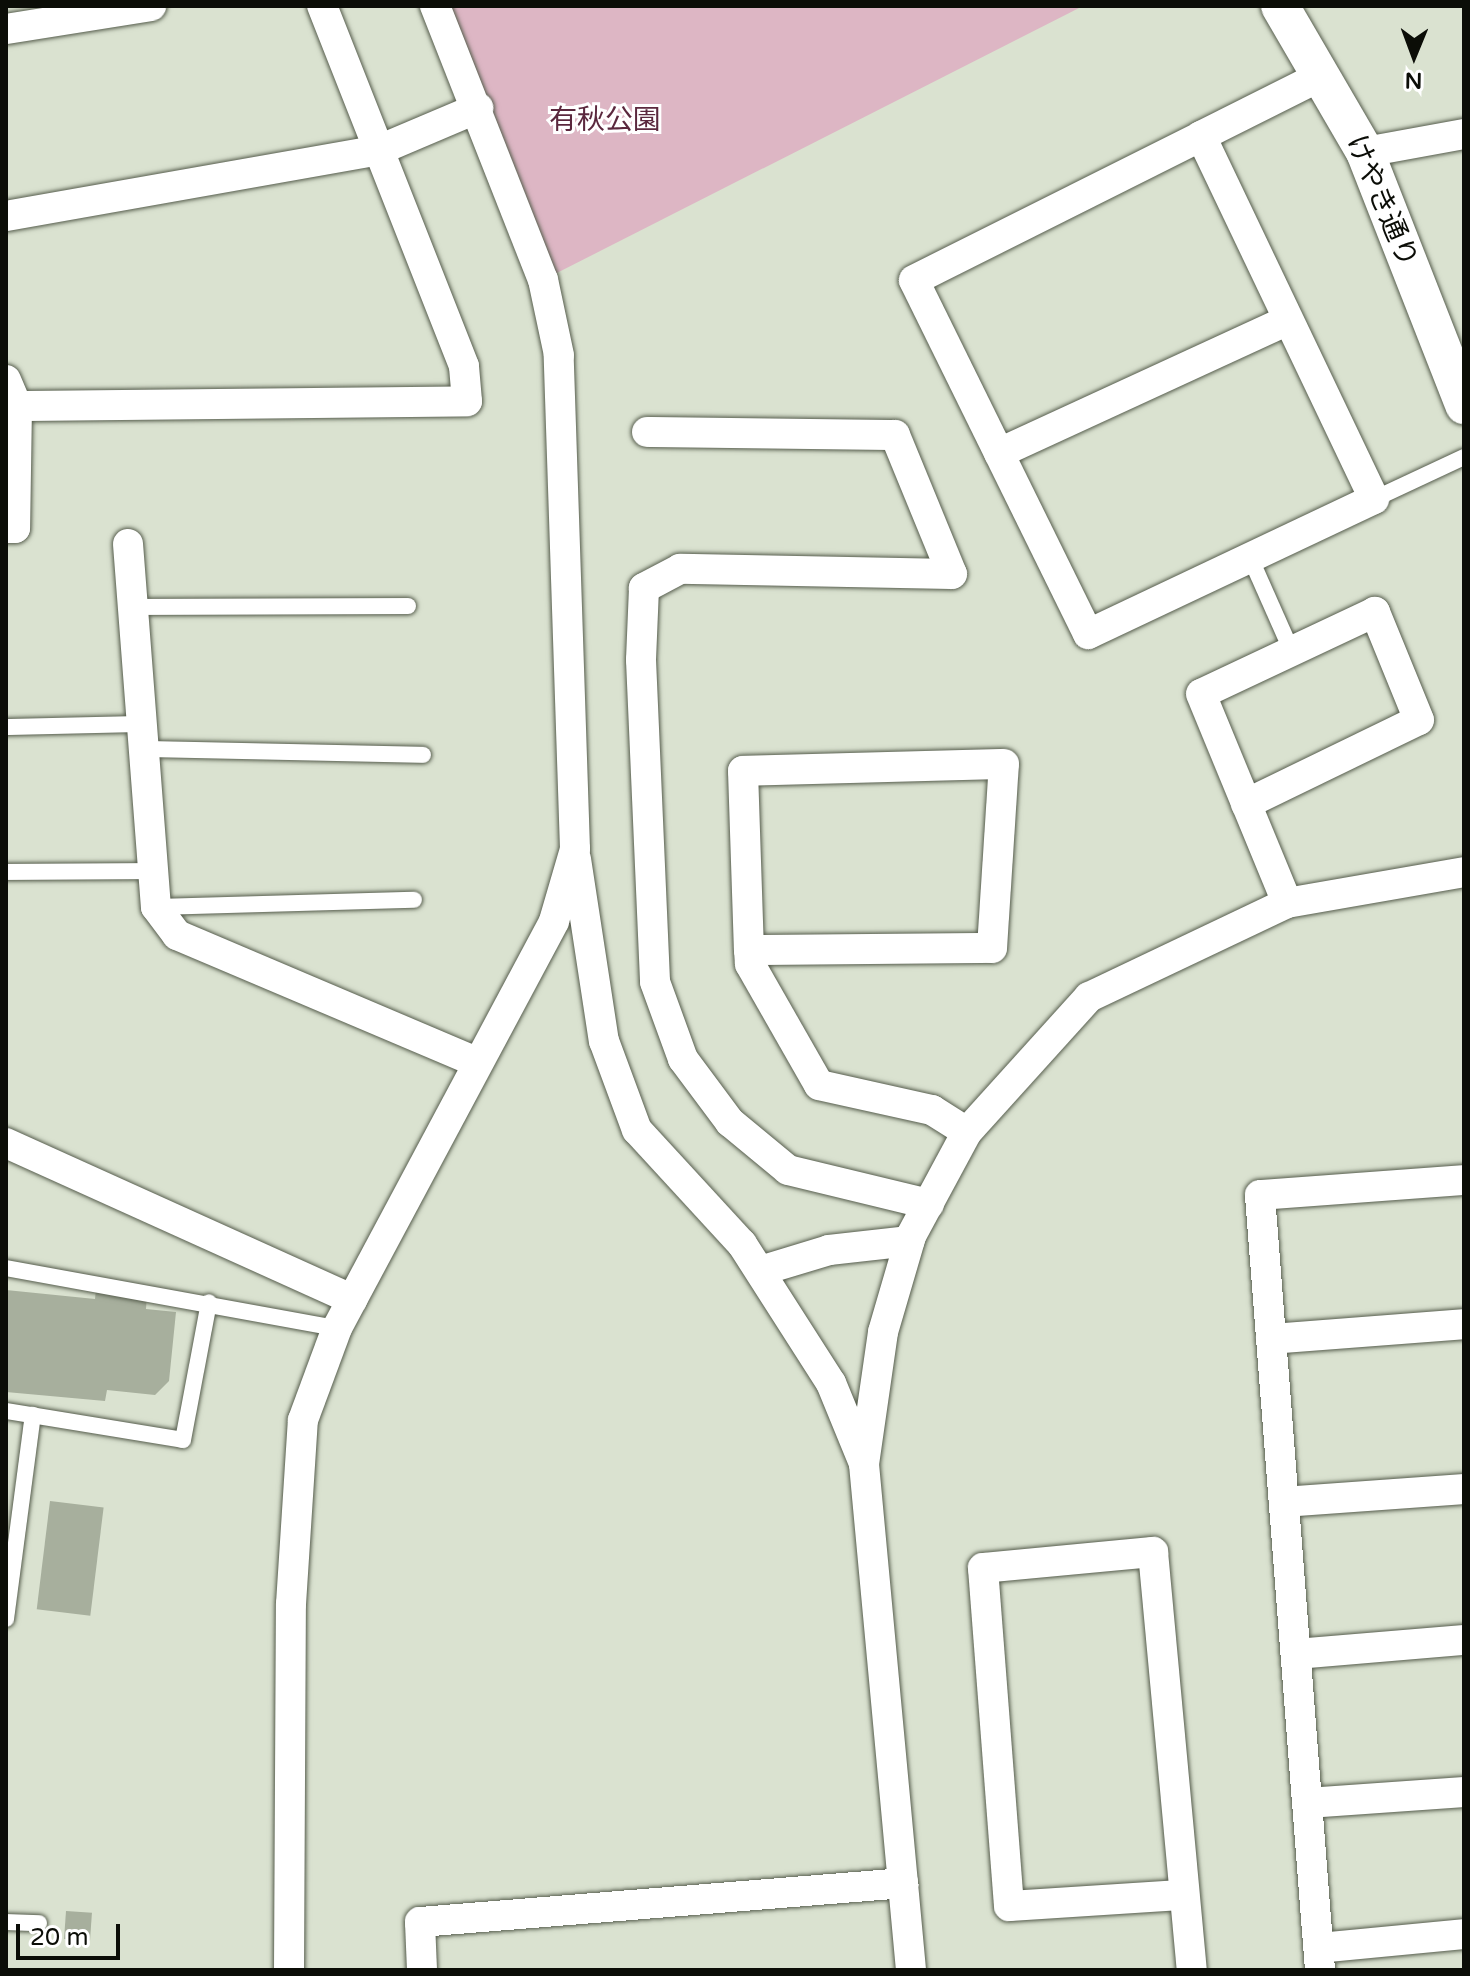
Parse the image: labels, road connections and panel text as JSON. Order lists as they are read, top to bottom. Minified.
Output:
{"streets":{"street":["けやき通り"]},"parks":["有秋公園"],"scale_bar":"20 m","north":"bottom"}
